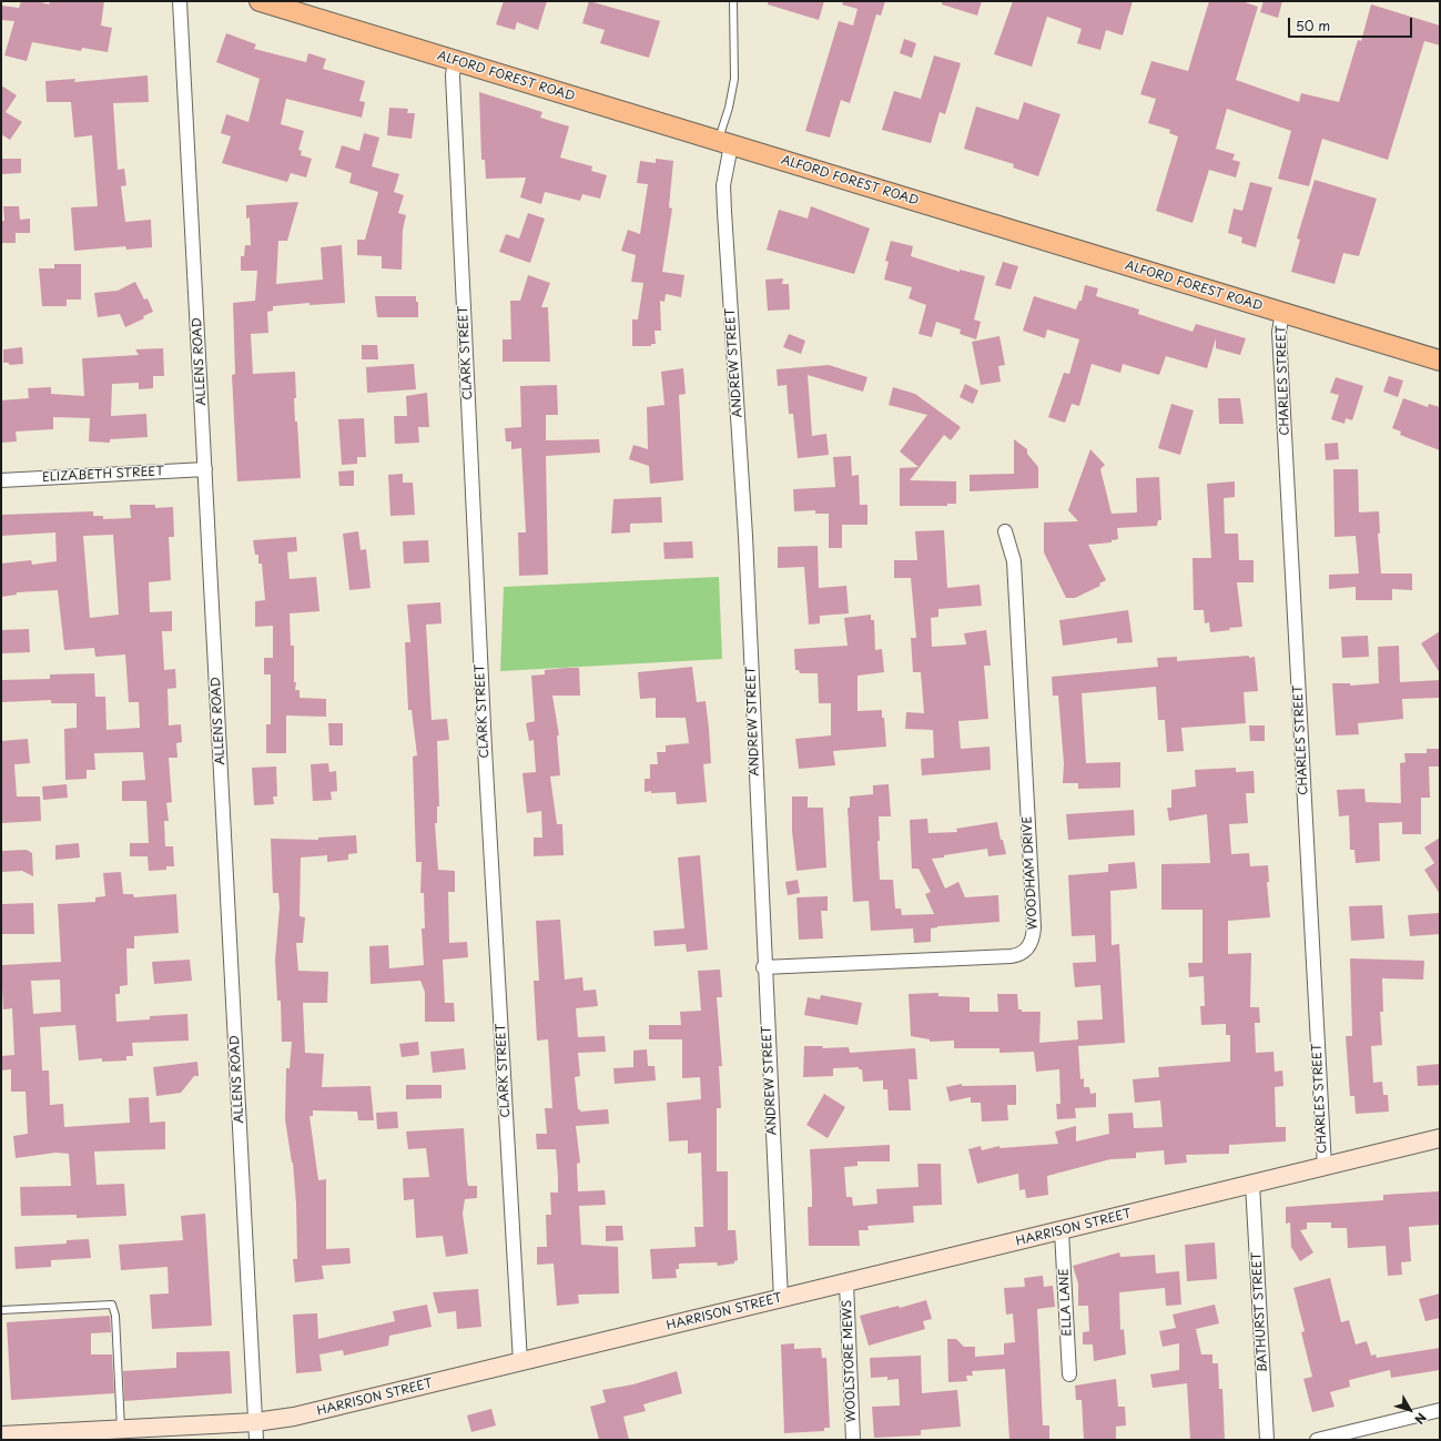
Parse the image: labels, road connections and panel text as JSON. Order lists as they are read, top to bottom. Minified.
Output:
{"streets":{"main road":["ALFORD FOREST ROAD"],"street":["CLARK STREET","ALLENS ROAD","ANDREW STREET","CHARLES STREET","ELIZABETH STREET","WOODHAM DRIVE","HARRISON STREET","ELLA LANE","BATHURST STREET","WOOLSTORE MEWS"]},"crossings":[["ALFORD FOREST ROAD","CLARK STREET"],["ALFORD FOREST ROAD","ANDREW STREET"],["ALFORD FOREST ROAD","CHARLES STREET"],["CLARK STREET","HARRISON STREET"],["ALLENS ROAD","ELIZABETH STREET"],["ALLENS ROAD","HARRISON STREET"],["ANDREW STREET","WOODHAM DRIVE"],["ANDREW STREET","HARRISON STREET"],["CHARLES STREET","HARRISON STREET"],["HARRISON STREET","ELLA LANE"],["HARRISON STREET","BATHURST STREET"],["HARRISON STREET","WOOLSTORE MEWS"]],"scale_bar":"50 m","north":"bottom right"}
